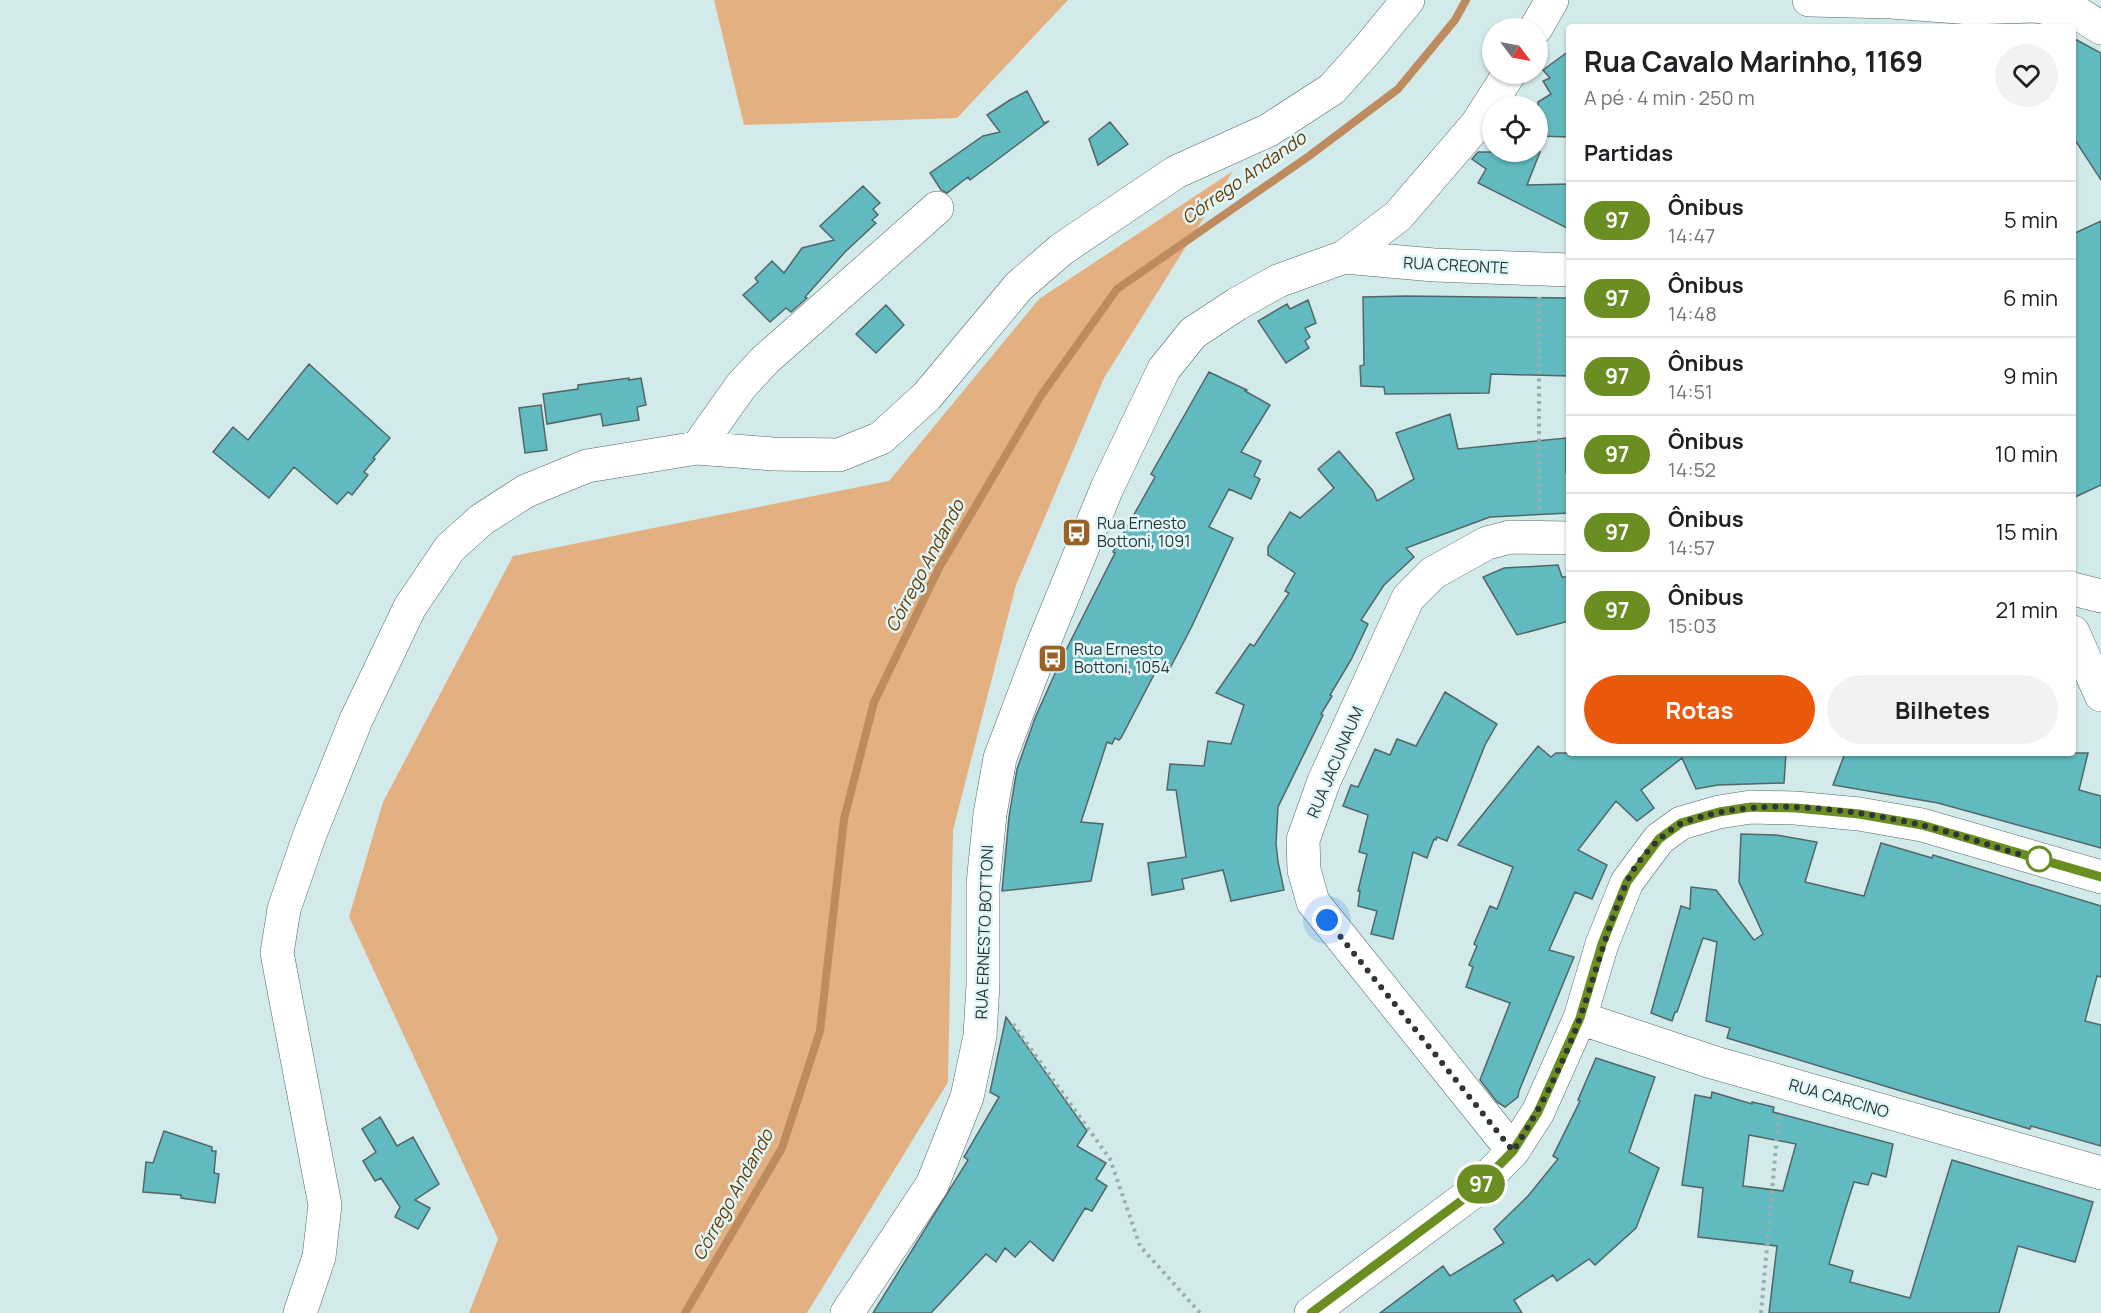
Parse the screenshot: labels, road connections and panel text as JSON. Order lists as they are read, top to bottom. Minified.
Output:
{"streets":{"street":["RUA CREONTE","RUA JACUNAUM","RUA ERNESTO BOTTONI","RUA CARCINO"]},"crossings":[["RUA CREONTE","RUA ERNESTO BOTTONI"]],"water":["Córrego Andando"],"places":{"bus stop":["Rua Ernesto Bottoni, 1091","Rua Ernesto Bottoni, 1054"]},"lines":["bus line 97"],"north":"bottom right","page":{"on_map":"97","heading":[["Rua Cavalo Marinho, 1169","A pé · 4 min · 250 m"],"Partidas"],"list":[{"mark":"97","name":"Ônibus","note":"14:47","value":"5 min"},{"mark":"97","name":"Ônibus","note":"14:48","value":"6 min"},{"mark":"97","name":"Ônibus","note":"14:51","value":"9 min"},{"mark":"97","name":"Ônibus","note":"14:52","value":"10 min"},{"mark":"97","name":"Ônibus","note":"14:57","value":"15 min"},{"mark":"97","name":"Ônibus","note":"15:03","value":"21 min"}],"buttons":["Rotas","Bilhetes"]}}
